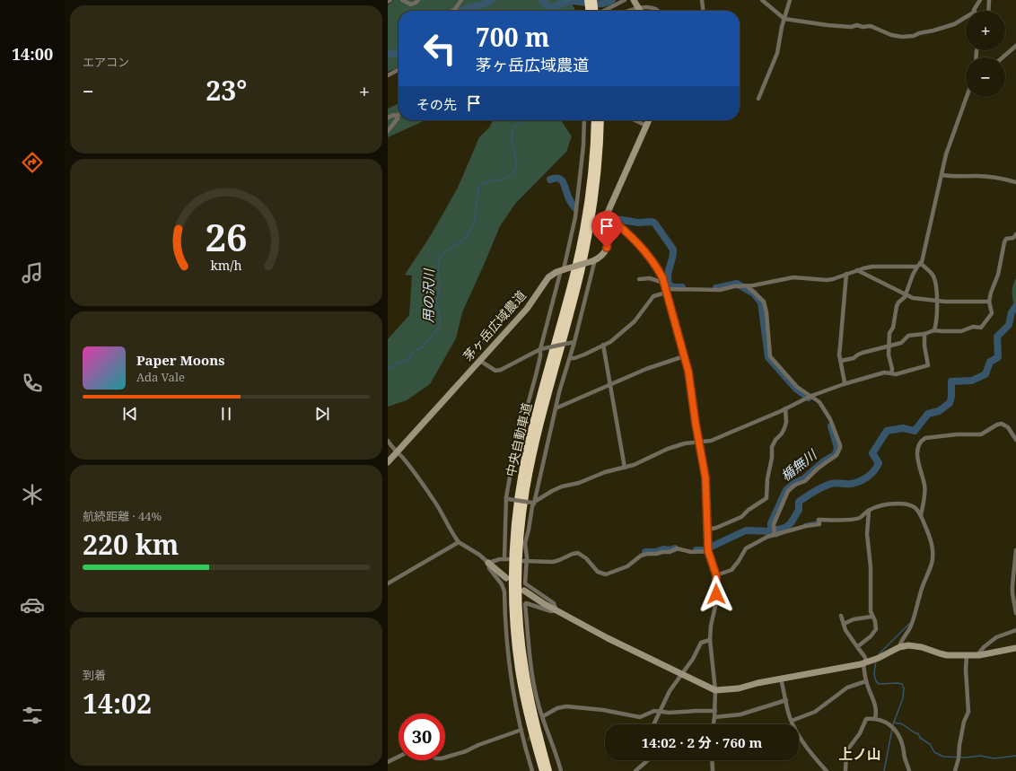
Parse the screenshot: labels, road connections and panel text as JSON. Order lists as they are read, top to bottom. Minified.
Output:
{"streets":{"highway":["中央自動車道"],"street":["茅ヶ岳広域農道"]},"districts":["上ノ山"],"water":["用の沢川","楯無川"],"page":{"tabs":"14:00","tile":["エアコン",["航続距離 · 44%","220 km"],["到着","14:02"]],"map_buttons":["+","−"],"turn":["700 m","茅ヶ岳広域農道"],"heat":["−","23°","+"],"then":"その先","song":["Paper Moons","Ada Vale"],"limit":"30","trip":"14:02 · 2 分 · 760 m","gauge":["26","km/h"]}}
